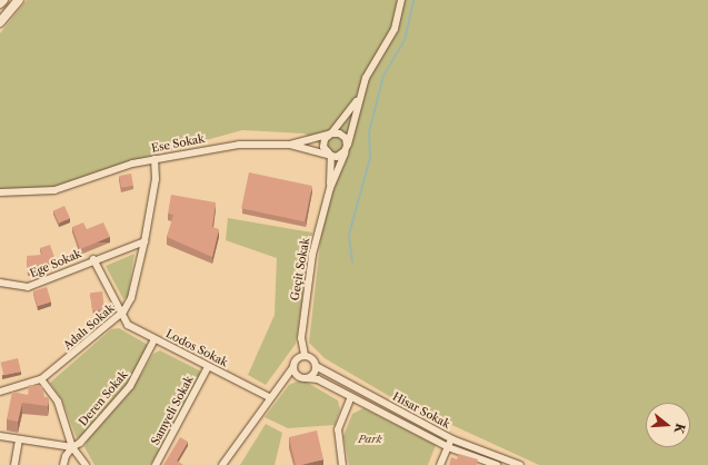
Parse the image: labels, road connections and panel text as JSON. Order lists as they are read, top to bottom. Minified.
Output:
{"streets":{"street":["Ese Sokak","Ege Sokak","Geçit Sokak","Adalı Sokak","Lodos Sokak","Deren Sokak","Samyeli Sokak","Hisar Sokak"]},"crossings":[["Ese Sokak","Adalı Sokak"],["Ege Sokak","Adalı Sokak"],["Ege Sokak","Lodos Sokak"],["Geçit Sokak","Hisar Sokak"],["Adalı Sokak","Lodos Sokak"],["Lodos Sokak","Deren Sokak"],["Lodos Sokak","Samyeli Sokak"]],"parks":["Park"],"north":"right"}
